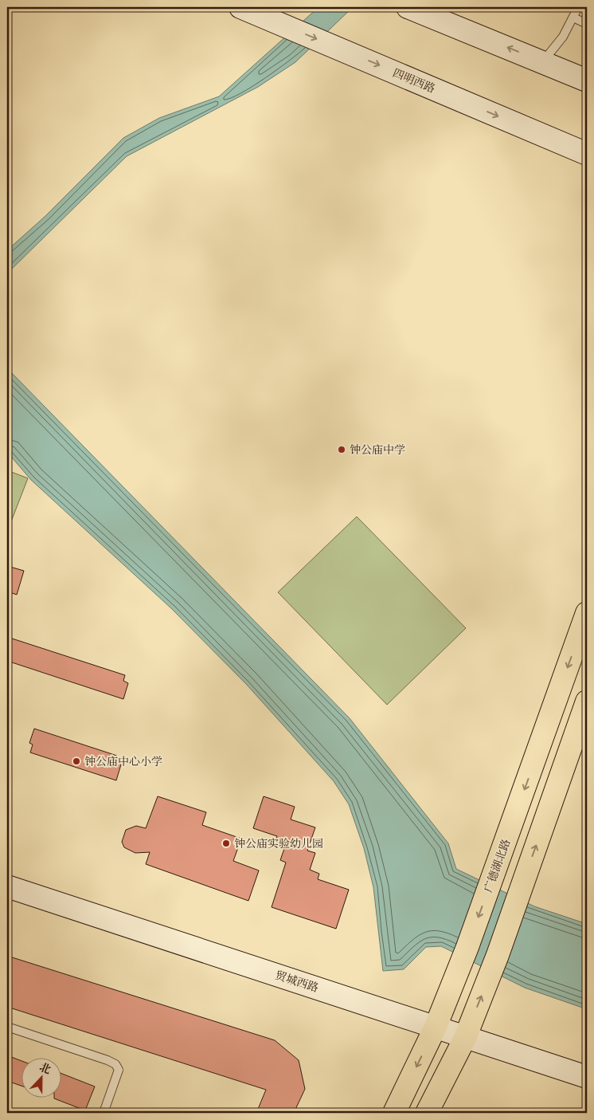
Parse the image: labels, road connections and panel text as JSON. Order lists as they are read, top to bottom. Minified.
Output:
{"streets":{"main road":["四明西路","广德湖北路","贸城西路"]},"crossings":[["广德湖北路","贸城西路"]],"places":["钟公庙中学","钟公庙中心小学","钟公庙实验幼儿园"],"north":"top"}
